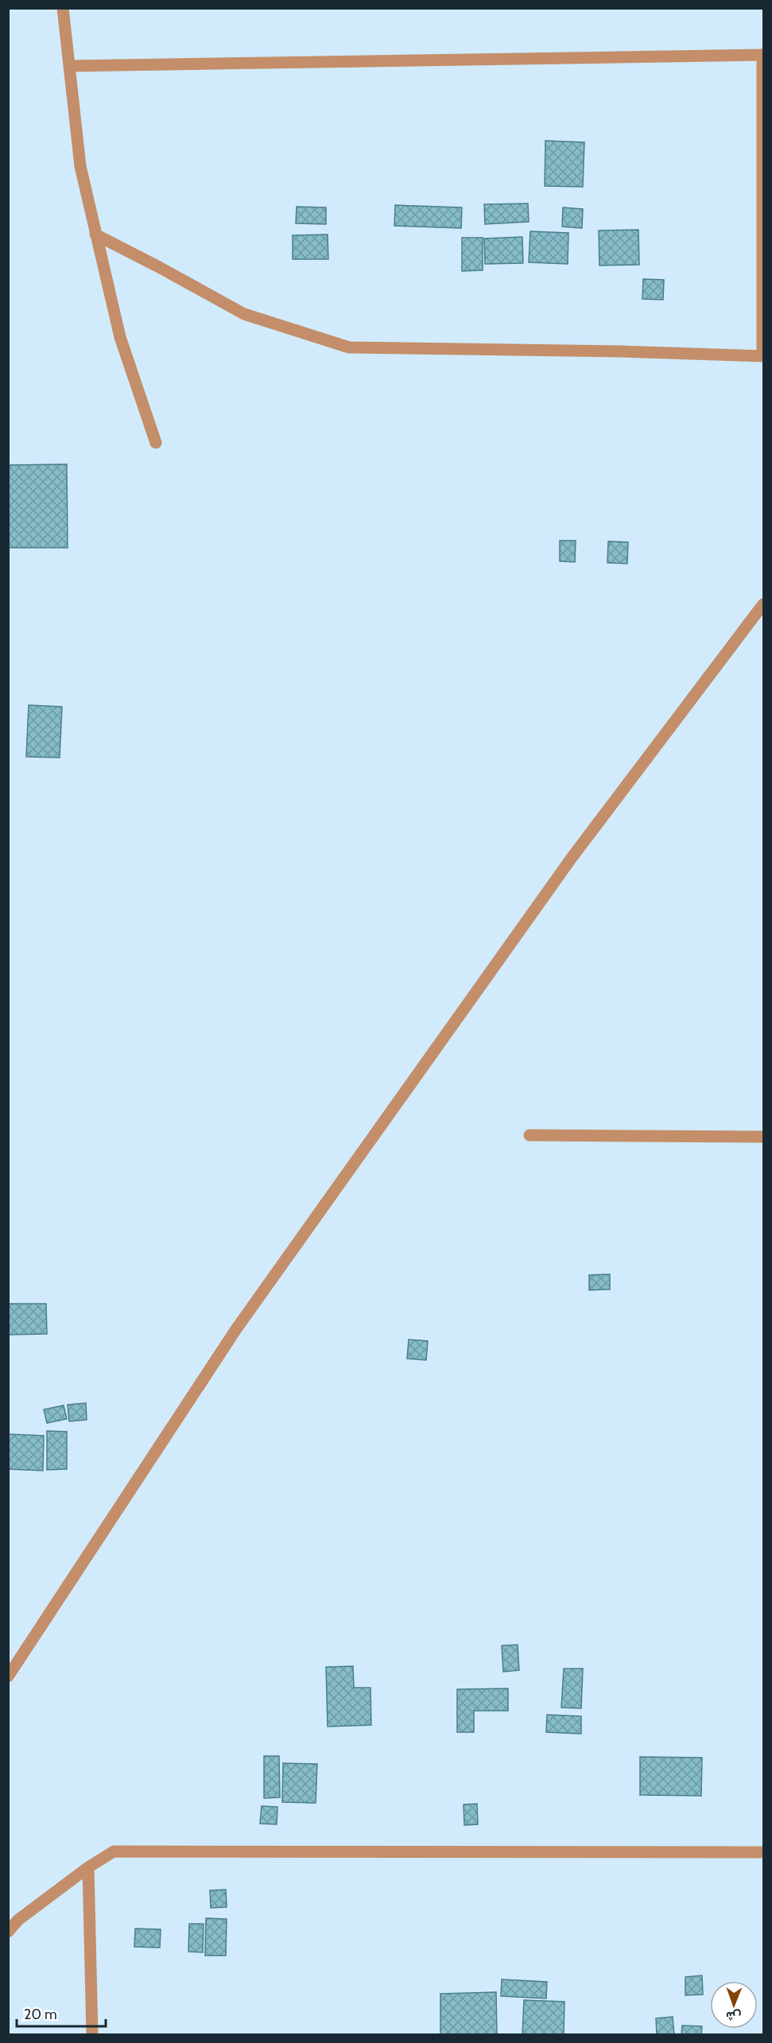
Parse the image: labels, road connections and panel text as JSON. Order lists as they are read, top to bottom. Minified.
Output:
{"scale_bar":"20 m","north":"bottom"}
